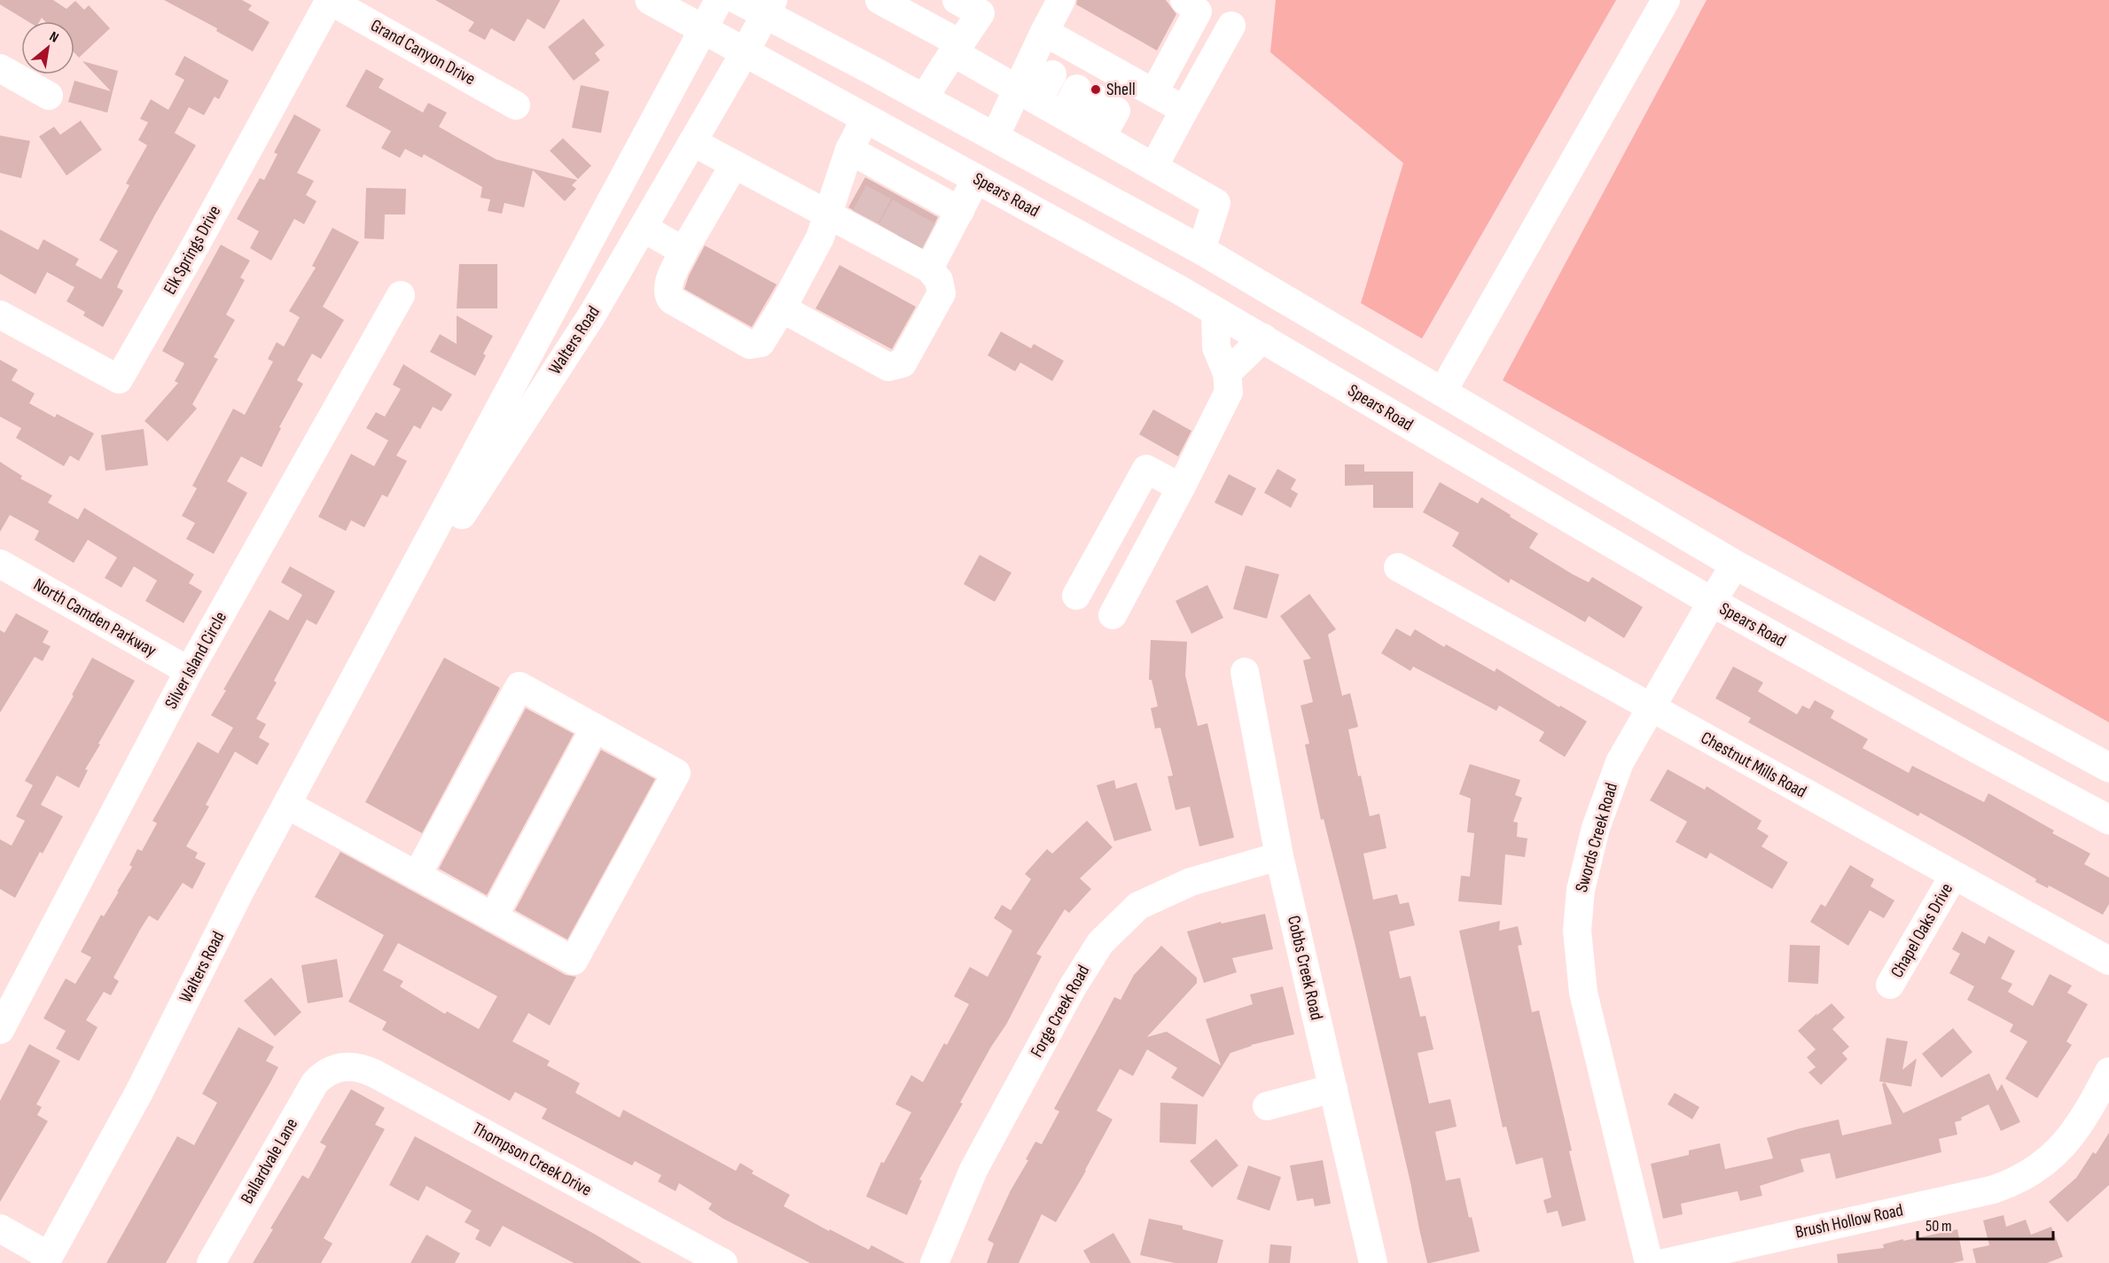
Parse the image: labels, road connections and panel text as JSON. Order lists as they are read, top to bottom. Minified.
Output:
{"streets":{"main road":["Spears Road"],"street":["Grand Canyon Drive","Elk Springs Drive","Walters Road","North Camden Parkway","Silver Island Circle","Chestnut Mills Road","Swords Creek Road","Chapel Oaks Drive","Cobbs Creek Road","Forge Creek Road","Thompson Creek Drive","Ballardvale Lane","Brush Hollow Road"]},"crossings":[["Grand Canyon Drive","Elk Springs Drive"],["Spears Road","Walters Road"],["Spears Road","Swords Creek Road"],["North Camden Parkway","Silver Island Circle"],["Chestnut Mills Road","Swords Creek Road"],["Chestnut Mills Road","Chapel Oaks Drive"],["Cobbs Creek Road","Forge Creek Road"],["Thompson Creek Drive","Ballardvale Lane"]],"places":["Shell"],"scale_bar":"50 m","north":"top right"}
